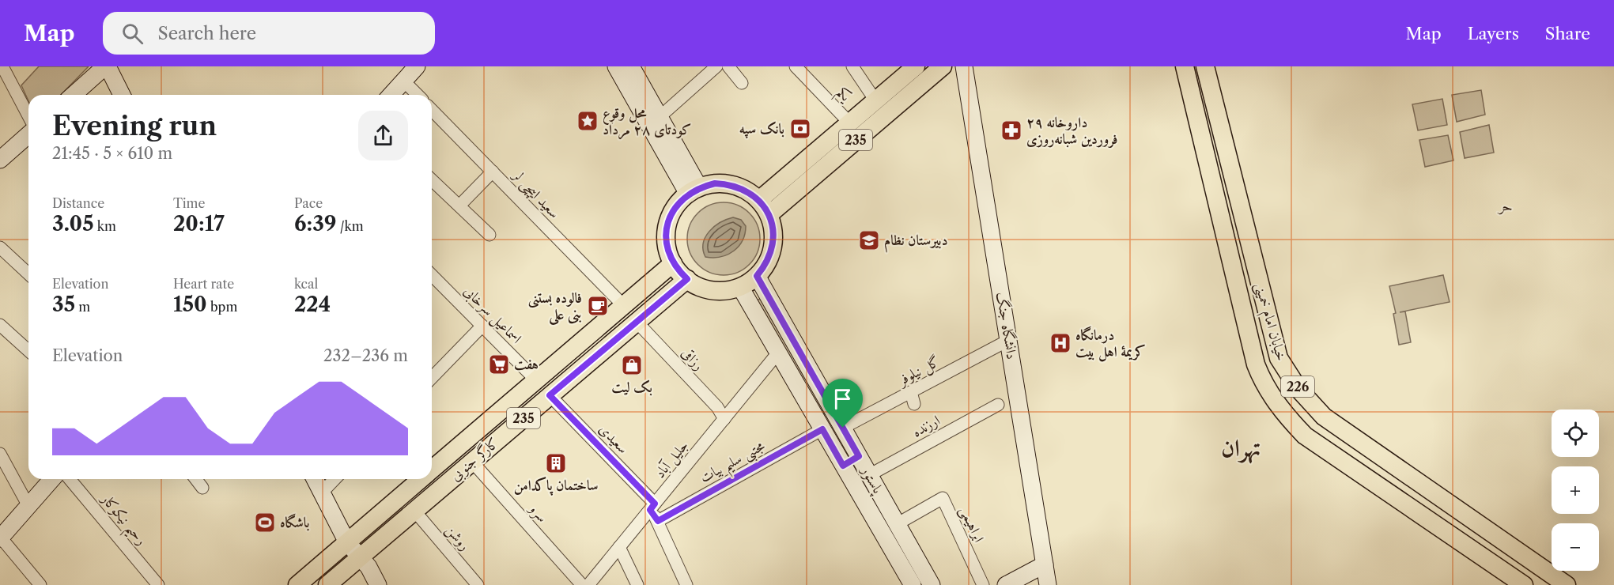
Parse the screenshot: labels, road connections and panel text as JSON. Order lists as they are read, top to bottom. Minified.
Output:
{"streets":{"main road":["235","خیابان امام خمینی","دانشگاه جنگ","226","کارگر جنوبی","پاستور"],"street":["یکم","سعید ایپچی لر","اسماعیل سرخابی","رزاقی","گل نیلوفر","ارزنده","سعیدی","جلیل آباد","مجتبی سلیم بیات","سرو","رحیم نیکوکار","ابراهیمی","روشن"]},"crossings":[["یکم","235"],["235","کارگر جنوبی"],["235","پاستور"],["سعید ایپچی لر","کارگر جنوبی"],["اسماعیل سرخابی","کارگر جنوبی"],["دانشگاه جنگ","گل نیلوفر"],["رزاقی","کارگر جنوبی"],["رزاقی","جلیل آباد"],["گل نیلوفر","پاستور"],["ارزنده","پاستور"],["سعیدی","کارگر جنوبی"],["سعیدی","جلیل آباد"],["سعیدی","مجتبی سلیم بیات"],["کارگر جنوبی","پاستور"],["کارگر جنوبی","سرو"],["کارگر جنوبی","روشن"],["جلیل آباد","پاستور"],["مجتبی سلیم بیات","پاستور"],["پاستور","ابراهیمی"]],"districts":["حر","تهران"],"places":{"place":["محل وقوع کودتای ۲۸ مرداد"],"bank":["بانک سپه"],"pharmacy":["داروخانه ۲۹ فروردین شبانه‌روزی"],"school or university":["دبیرستان نظام"],"cafe":["فالوده بستنی بنی علی"],"hospital":["درمانگاه کریمهٔ اهل بیت"],"supermarket":["هفت"],"shop":["بک لیت"],"building":["ساختمان پاکدامن"],"sports":["باشگاه"]},"page":{"header":"Map","search":"Search here","nav":["Map","Layers","Share"],"heading":["Evening run","21:45 · 5 × 610 m"],"stats":[["Distance","3.05 km"],["Time","20:17"],["Pace","6:39 /km"],["Elevation","35 m"],["Heart rate","150 bpm"],["kcal","224"]],"chart":["Elevation","232–236 m"],"map_buttons":["+","−"]}}
